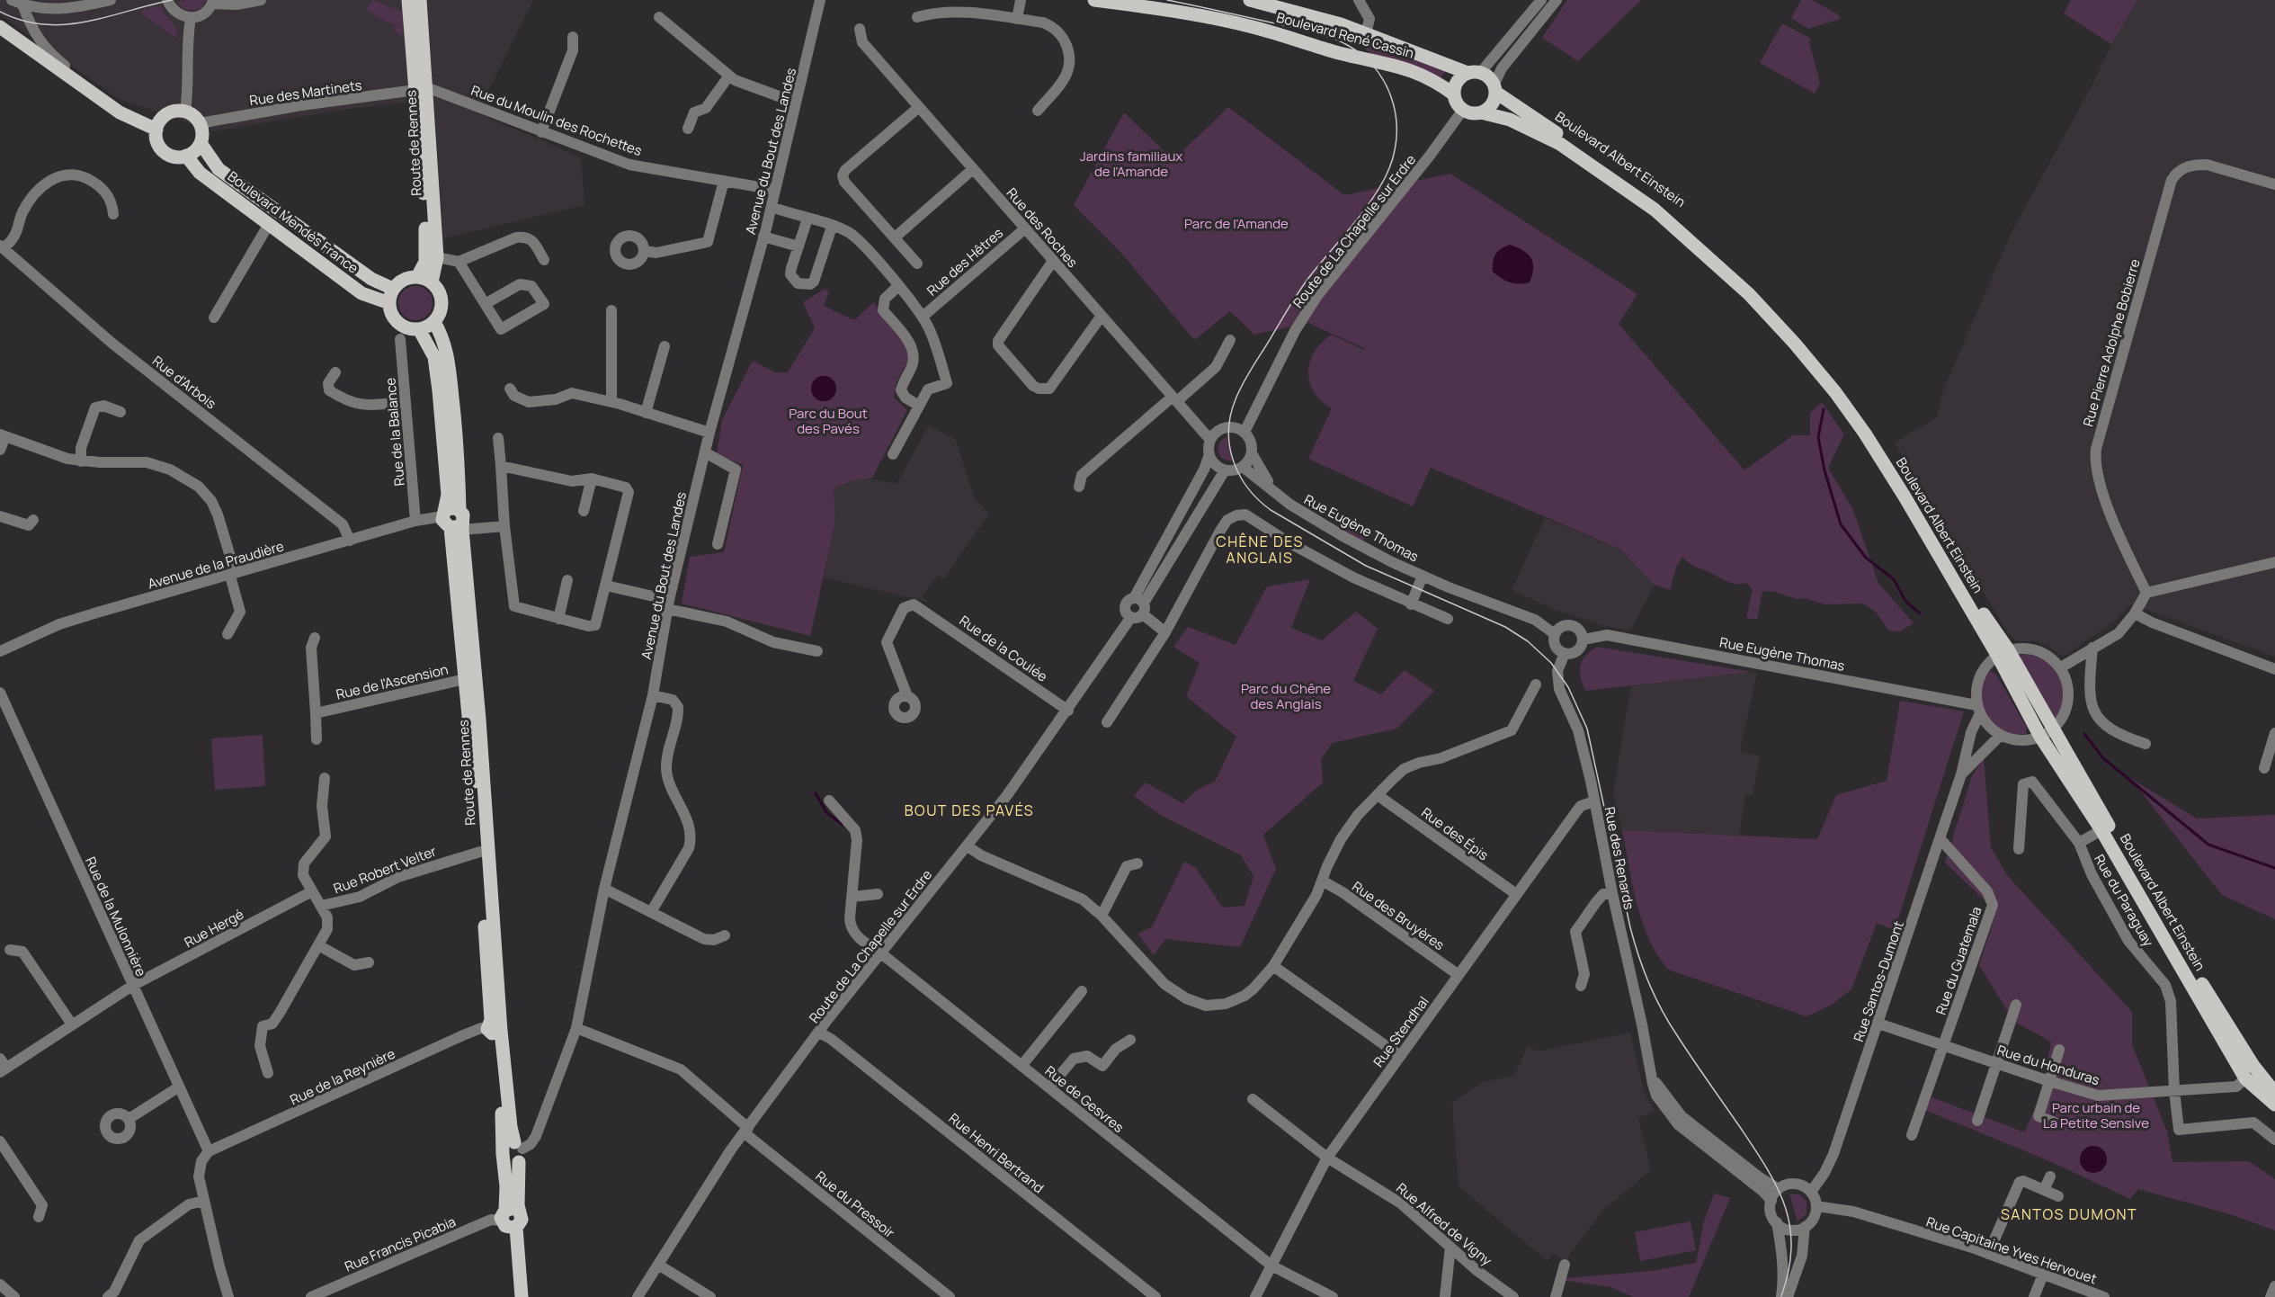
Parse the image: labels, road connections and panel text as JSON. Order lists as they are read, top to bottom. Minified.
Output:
{"streets":{"main road":["Boulevard René Cassin","Route de Rennes","Boulevard Albert Einstein","Boulevard Mendès France"],"street":["Rue des Martinets","Rue du Moulin des Rochettes","Avenue du Bout des Landes","Rue des Roches","Route de La Chapelle sur Erdre","Rue des Hêtres","Rue Pierre Adolphe Bobierre","Rue d'Arbois","Rue de la Balance","Rue Eugène Thomas","Avenue de la Praudière","Rue de la Coulée","Rue de l'Ascension","Rue des Épis","Rue des Renards","Rue Robert Velter","Rue du Paraguay","Rue des Bruyères","Rue de la Mulonnière","Rue Hergé","Rue du Guatemala","Rue Santos-Dumont","Rue Stendhal","Rue du Honduras","Rue de la Reynière","Rue de Gesvres","Rue Henri Bertrand","Rue du Pressoir","Rue Alfred de Vigny","Rue Francis Picabia","Rue Capitaine Yves Hervouet"]},"crossings":[["Boulevard René Cassin","Boulevard Albert Einstein"],["Boulevard René Cassin","Route de La Chapelle sur Erdre"],["Rue des Martinets","Rue du Moulin des Rochettes"],["Rue des Martinets","Route de Rennes"],["Rue des Martinets","Boulevard Mendès France"],["Rue du Moulin des Rochettes","Route de Rennes"],["Rue du Moulin des Rochettes","Avenue du Bout des Landes"],["Route de Rennes","Avenue du Bout des Landes"],["Route de Rennes","Boulevard Mendès France"],["Route de Rennes","Avenue de la Praudière"],["Route de Rennes","Rue de l'Ascension"],["Route de Rennes","Rue Robert Velter"],["Route de Rennes","Rue de la Reynière"],["Route de Rennes","Rue Francis Picabia"],["Avenue du Bout des Landes","Rue du Pressoir"],["Boulevard Albert Einstein","Route de La Chapelle sur Erdre"],["Boulevard Albert Einstein","Rue du Paraguay"],["Boulevard Albert Einstein","Rue Santos-Dumont"],["Boulevard Albert Einstein","Rue du Honduras"],["Rue des Roches","Route de La Chapelle sur Erdre"],["Rue des Roches","Rue des Hêtres"],["Rue des Roches","Rue Eugène Thomas"],["Route de La Chapelle sur Erdre","Rue Eugène Thomas"],["Route de La Chapelle sur Erdre","Rue de la Coulée"],["Route de La Chapelle sur Erdre","Rue de Gesvres"],["Route de La Chapelle sur Erdre","Rue Henri Bertrand"],["Route de La Chapelle sur Erdre","Rue du Pressoir"],["Rue d'Arbois","Avenue de la Praudière"],["Rue de la Balance","Avenue de la Praudière"],["Rue Eugène Thomas","Rue des Renards"],["Rue Eugène Thomas","Rue Santos-Dumont"],["Rue des Épis","Rue Stendhal"],["Rue des Renards","Rue Santos-Dumont"],["Rue des Renards","Rue Stendhal"],["Rue des Renards","Rue Capitaine Yves Hervouet"],["Rue du Paraguay","Rue du Honduras"],["Rue des Bruyères","Rue Stendhal"],["Rue de la Mulonnière","Rue Hergé"],["Rue de la Mulonnière","Rue de la Reynière"],["Rue du Guatemala","Rue Santos-Dumont"],["Rue du Guatemala","Rue du Honduras"],["Rue Santos-Dumont","Rue du Honduras"],["Rue Santos-Dumont","Rue Capitaine Yves Hervouet"],["Rue Stendhal","Rue de Gesvres"],["Rue Stendhal","Rue Alfred de Vigny"]],"districts":["CHÊNE DES ANGLAIS","BOUT DES PAVÉS","SANTOS DUMONT"],"parks":["Jardins familiaux de l'Amande","Parc de l'Amande","Parc du Bout des Pavés","Parc du Chêne des Anglais","Parc urbain de La Petite Sensive"]}
